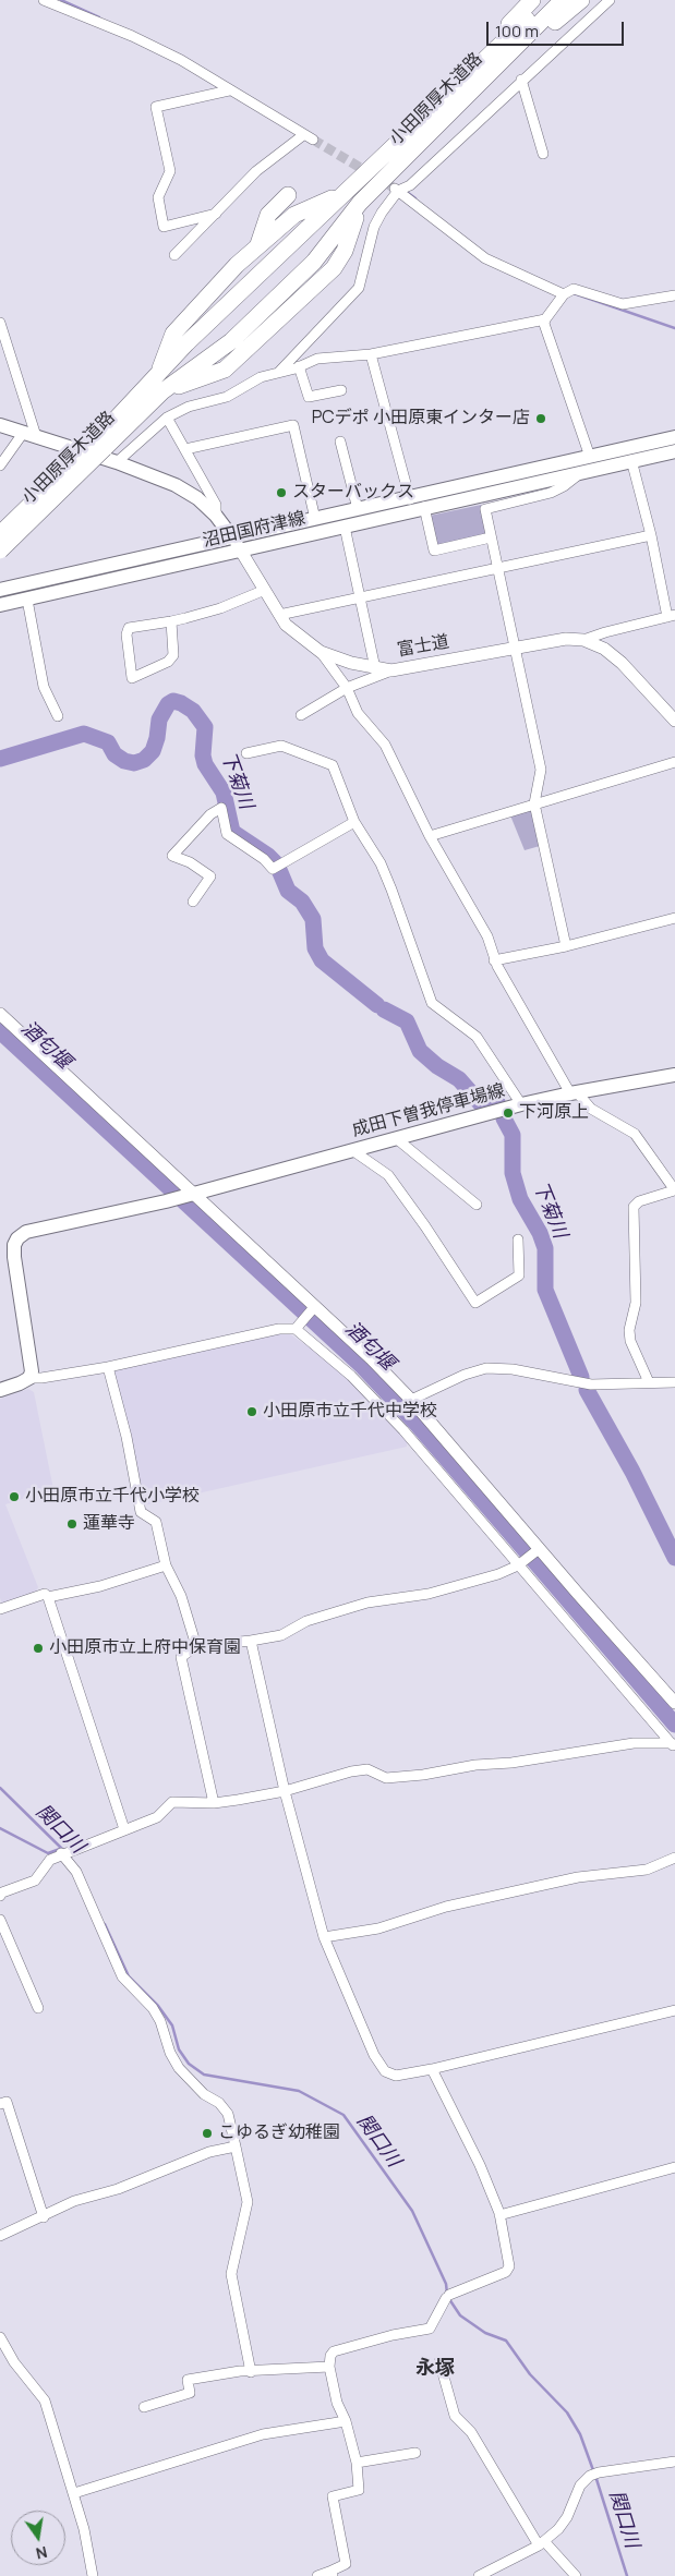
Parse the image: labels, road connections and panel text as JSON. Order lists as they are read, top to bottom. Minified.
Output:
{"streets":{"highway":["小田原厚木道路"],"main road":["沼田国府津線","成田下曽我停車場線"],"street":["富士道"]},"crossings":[["沼田国府津線","富士道"]],"districts":["永塚"],"water":["下菊川","酒匂堰","関口川"],"places":["PCデポ 小田原東インター店","スターバックス","下河原上","小田原市立千代中学校","小田原市立千代小学校","蓮華寺","小田原市立上府中保育園","こゆるぎ幼稚園"],"scale_bar":"100 m","north":"bottom"}
